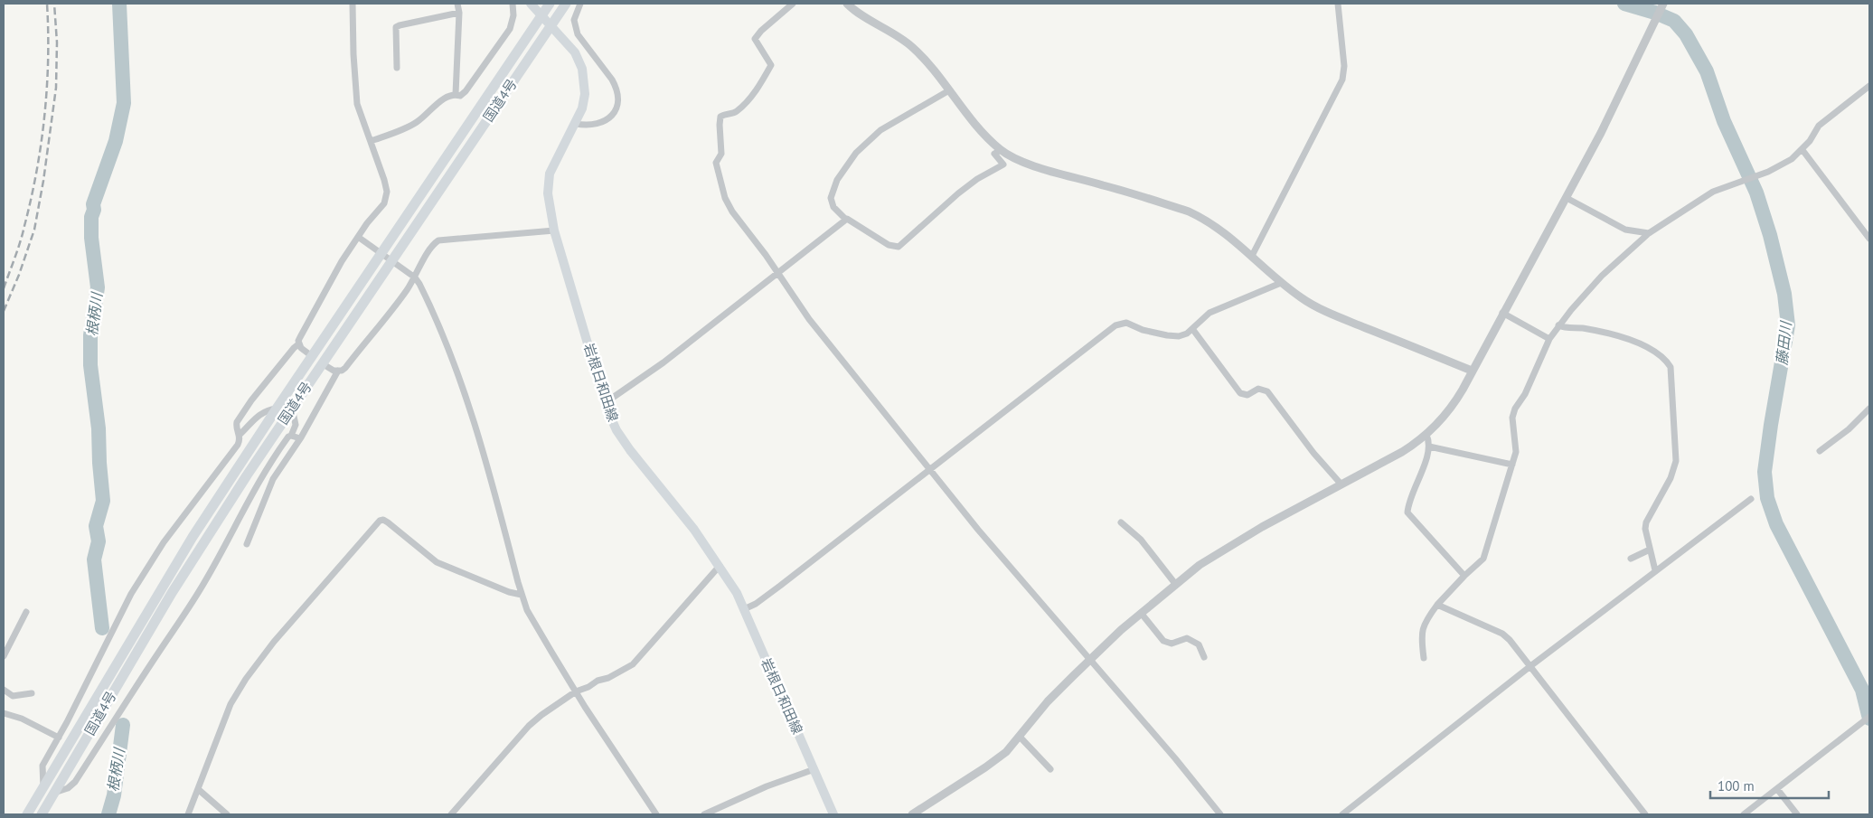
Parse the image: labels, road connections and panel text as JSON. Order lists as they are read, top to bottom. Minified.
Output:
{"streets":{"highway":["国道4号"],"main road":["岩根日和田線"]},"crossings":[["国道4号","岩根日和田線"]],"water":["根柄川","藤田川"],"scale_bar":"100 m"}
